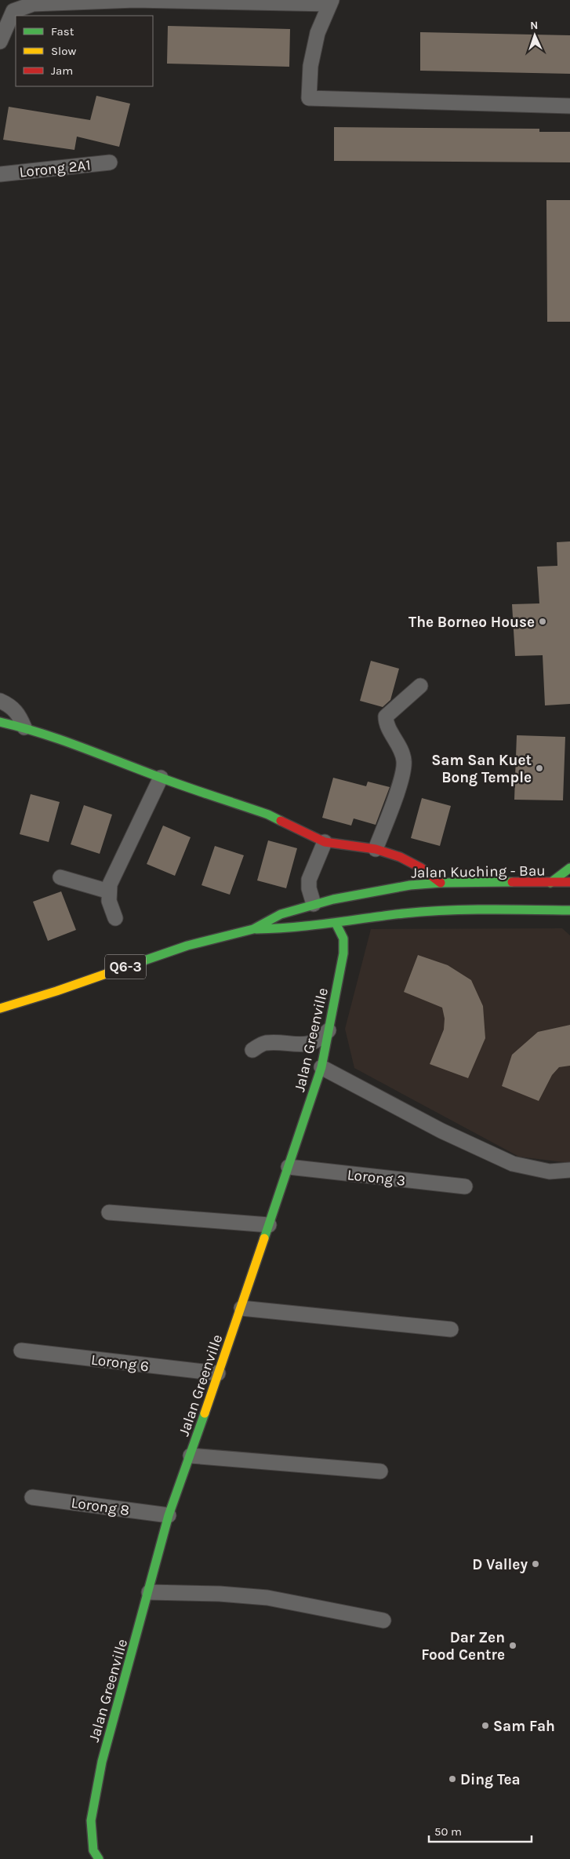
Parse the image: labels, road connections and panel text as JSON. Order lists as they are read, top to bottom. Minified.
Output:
{"streets":{"main road":["Jalan Kuching - Bau","Q6-3","Jalan Greenville"],"street":["Lorong 2A1","Lorong 3","Lorong 6","Lorong 8"]},"crossings":[["Jalan Kuching - Bau","Jalan Greenville"],["Jalan Greenville","Lorong 3"],["Jalan Greenville","Lorong 6"],["Jalan Greenville","Lorong 8"]],"places":["The Borneo House","Sam San Kuet Bong Temple","D Valley","Dar Zen Food Centre","Sam Fah","Ding Tea"],"legend":["Fast","Slow","Jam"],"scale_bar":"50 m","north":"top"}
